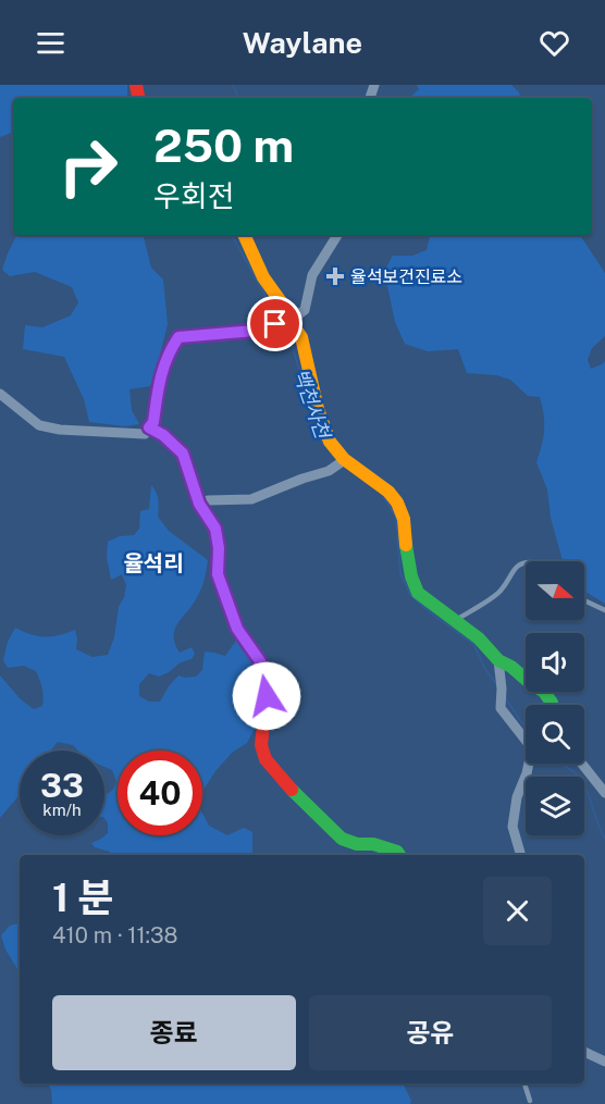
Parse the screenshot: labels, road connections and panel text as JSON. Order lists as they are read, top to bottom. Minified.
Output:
{"districts":["율석리"],"water":["백천사천"],"places":{"health":["율석보건진료소"]},"north":"right","page":{"header":"Waylane","turn":["250 m","우회전"],"speed":"33 km/h","limit":"40","heading":["1 분","410 m · 11:38"],"buttons":["종료","공유"]}}
